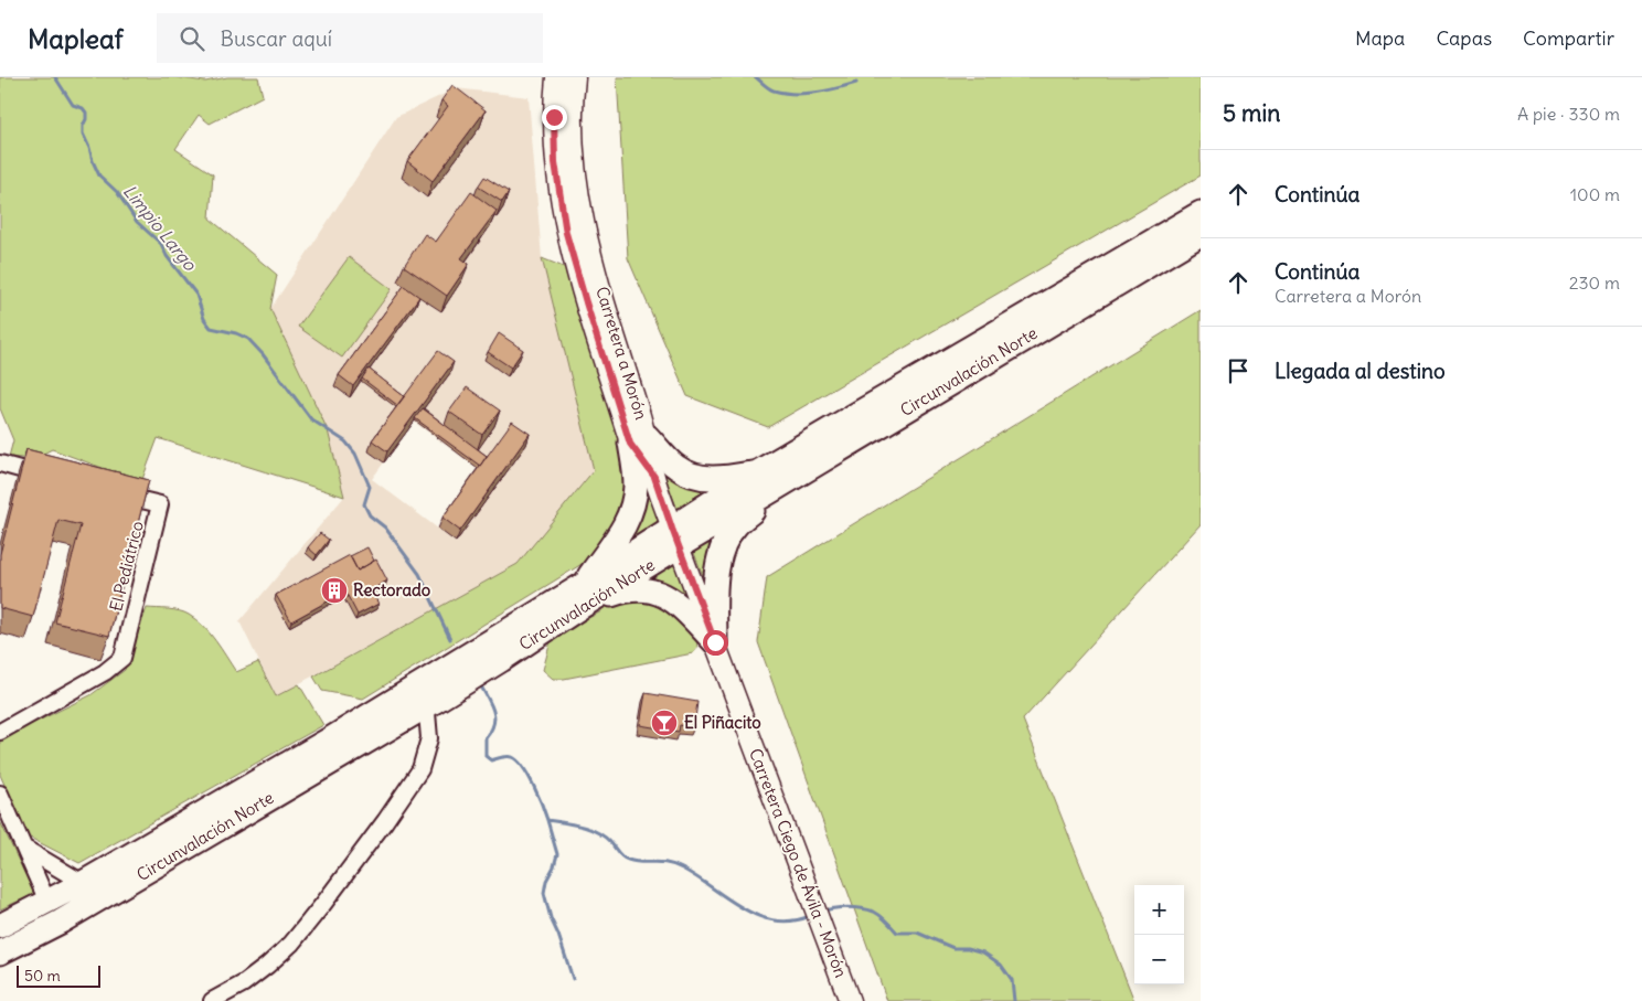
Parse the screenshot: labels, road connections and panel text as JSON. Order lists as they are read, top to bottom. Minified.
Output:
{"streets":{"highway":["Circunvalación Norte"],"main road":["Carretera a Morón","Carretera Ciego de Ávila - Morón"],"street":["El Pediátrico"]},"crossings":[["Carretera a Morón","Carretera Ciego de Ávila - Morón"],["Circunvalación Norte","Carretera Ciego de Ávila - Morón"]],"water":["Limpio Largo"],"places":{"building":["Rectorado"],"bar":["El Piñacito"]},"scale_bar":"50 m","page":{"header":"Mapleaf","search":"Buscar aquí","nav":["Mapa","Capas","Compartir"],"heading":["5 min","A pie · 330 m"],"list":[["Continúa","100 m"],["Continúa","Carretera a Morón","230 m"],"Llegada al destino"],"map_buttons":["+","−"],"scale":"50 m"}}
